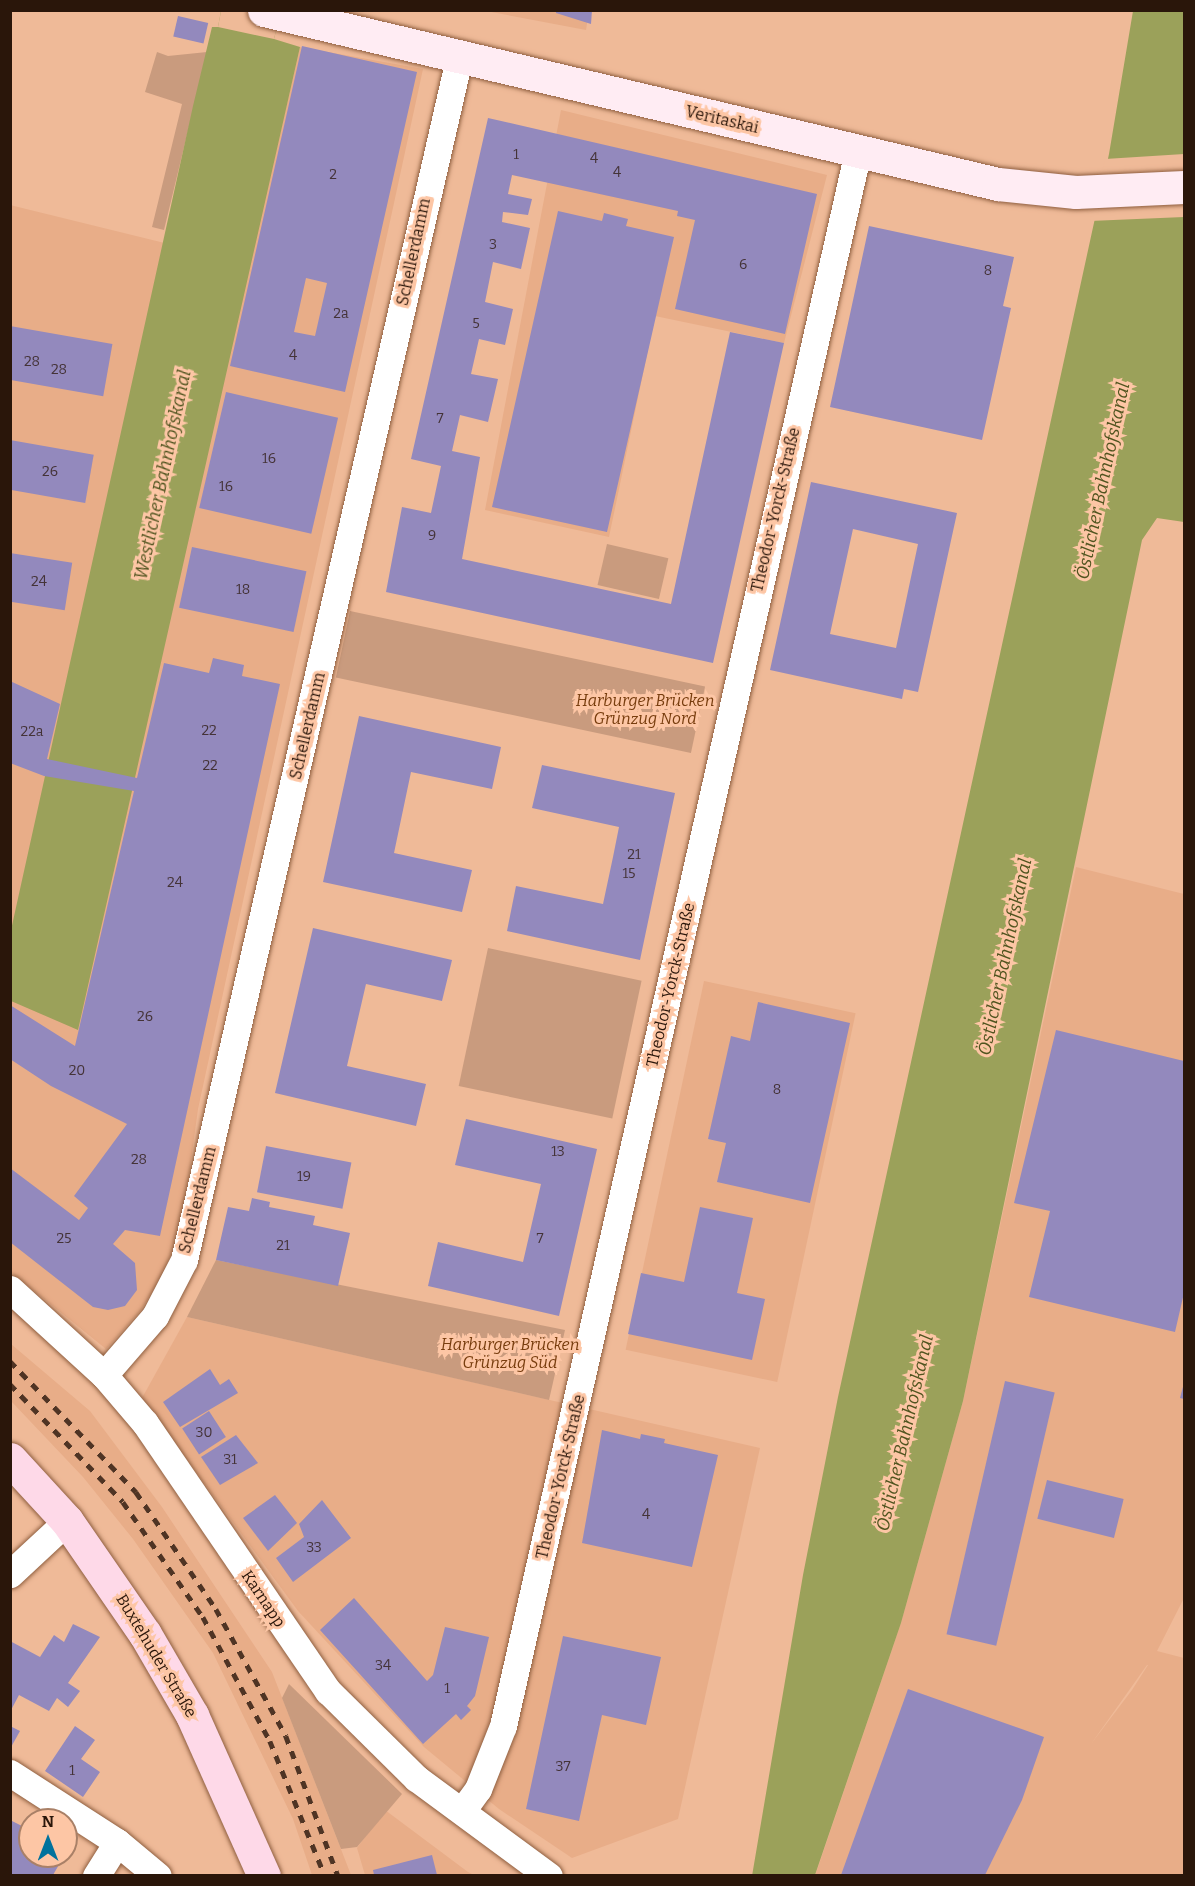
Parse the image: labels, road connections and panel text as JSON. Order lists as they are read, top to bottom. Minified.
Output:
{"streets":{"main road":["Veritaskai","Buxtehuder Straße"],"street":["Schellerdamm","Theodor-Yorck-Straße","Karnapp"]},"crossings":[["Veritaskai","Schellerdamm"],["Veritaskai","Theodor-Yorck-Straße"],["Schellerdamm","Karnapp"],["Theodor-Yorck-Straße","Karnapp"]],"water":["Westlicher Bahnhofskanal","Östlicher Bahnhofskanal"],"parks":["Harburger Brücken Grünzug Nord","Harburger Brücken Grünzug Süd"],"house_numbers":["1","4","4","2","3","6","8","2a","5","4","28","28","7","16","26","16","9","24","18","22","22a","22","21","15","24","26","20","8","13","28","19","25","7","21","30","31","4","33","34","1","37","1"],"north":"top"}
